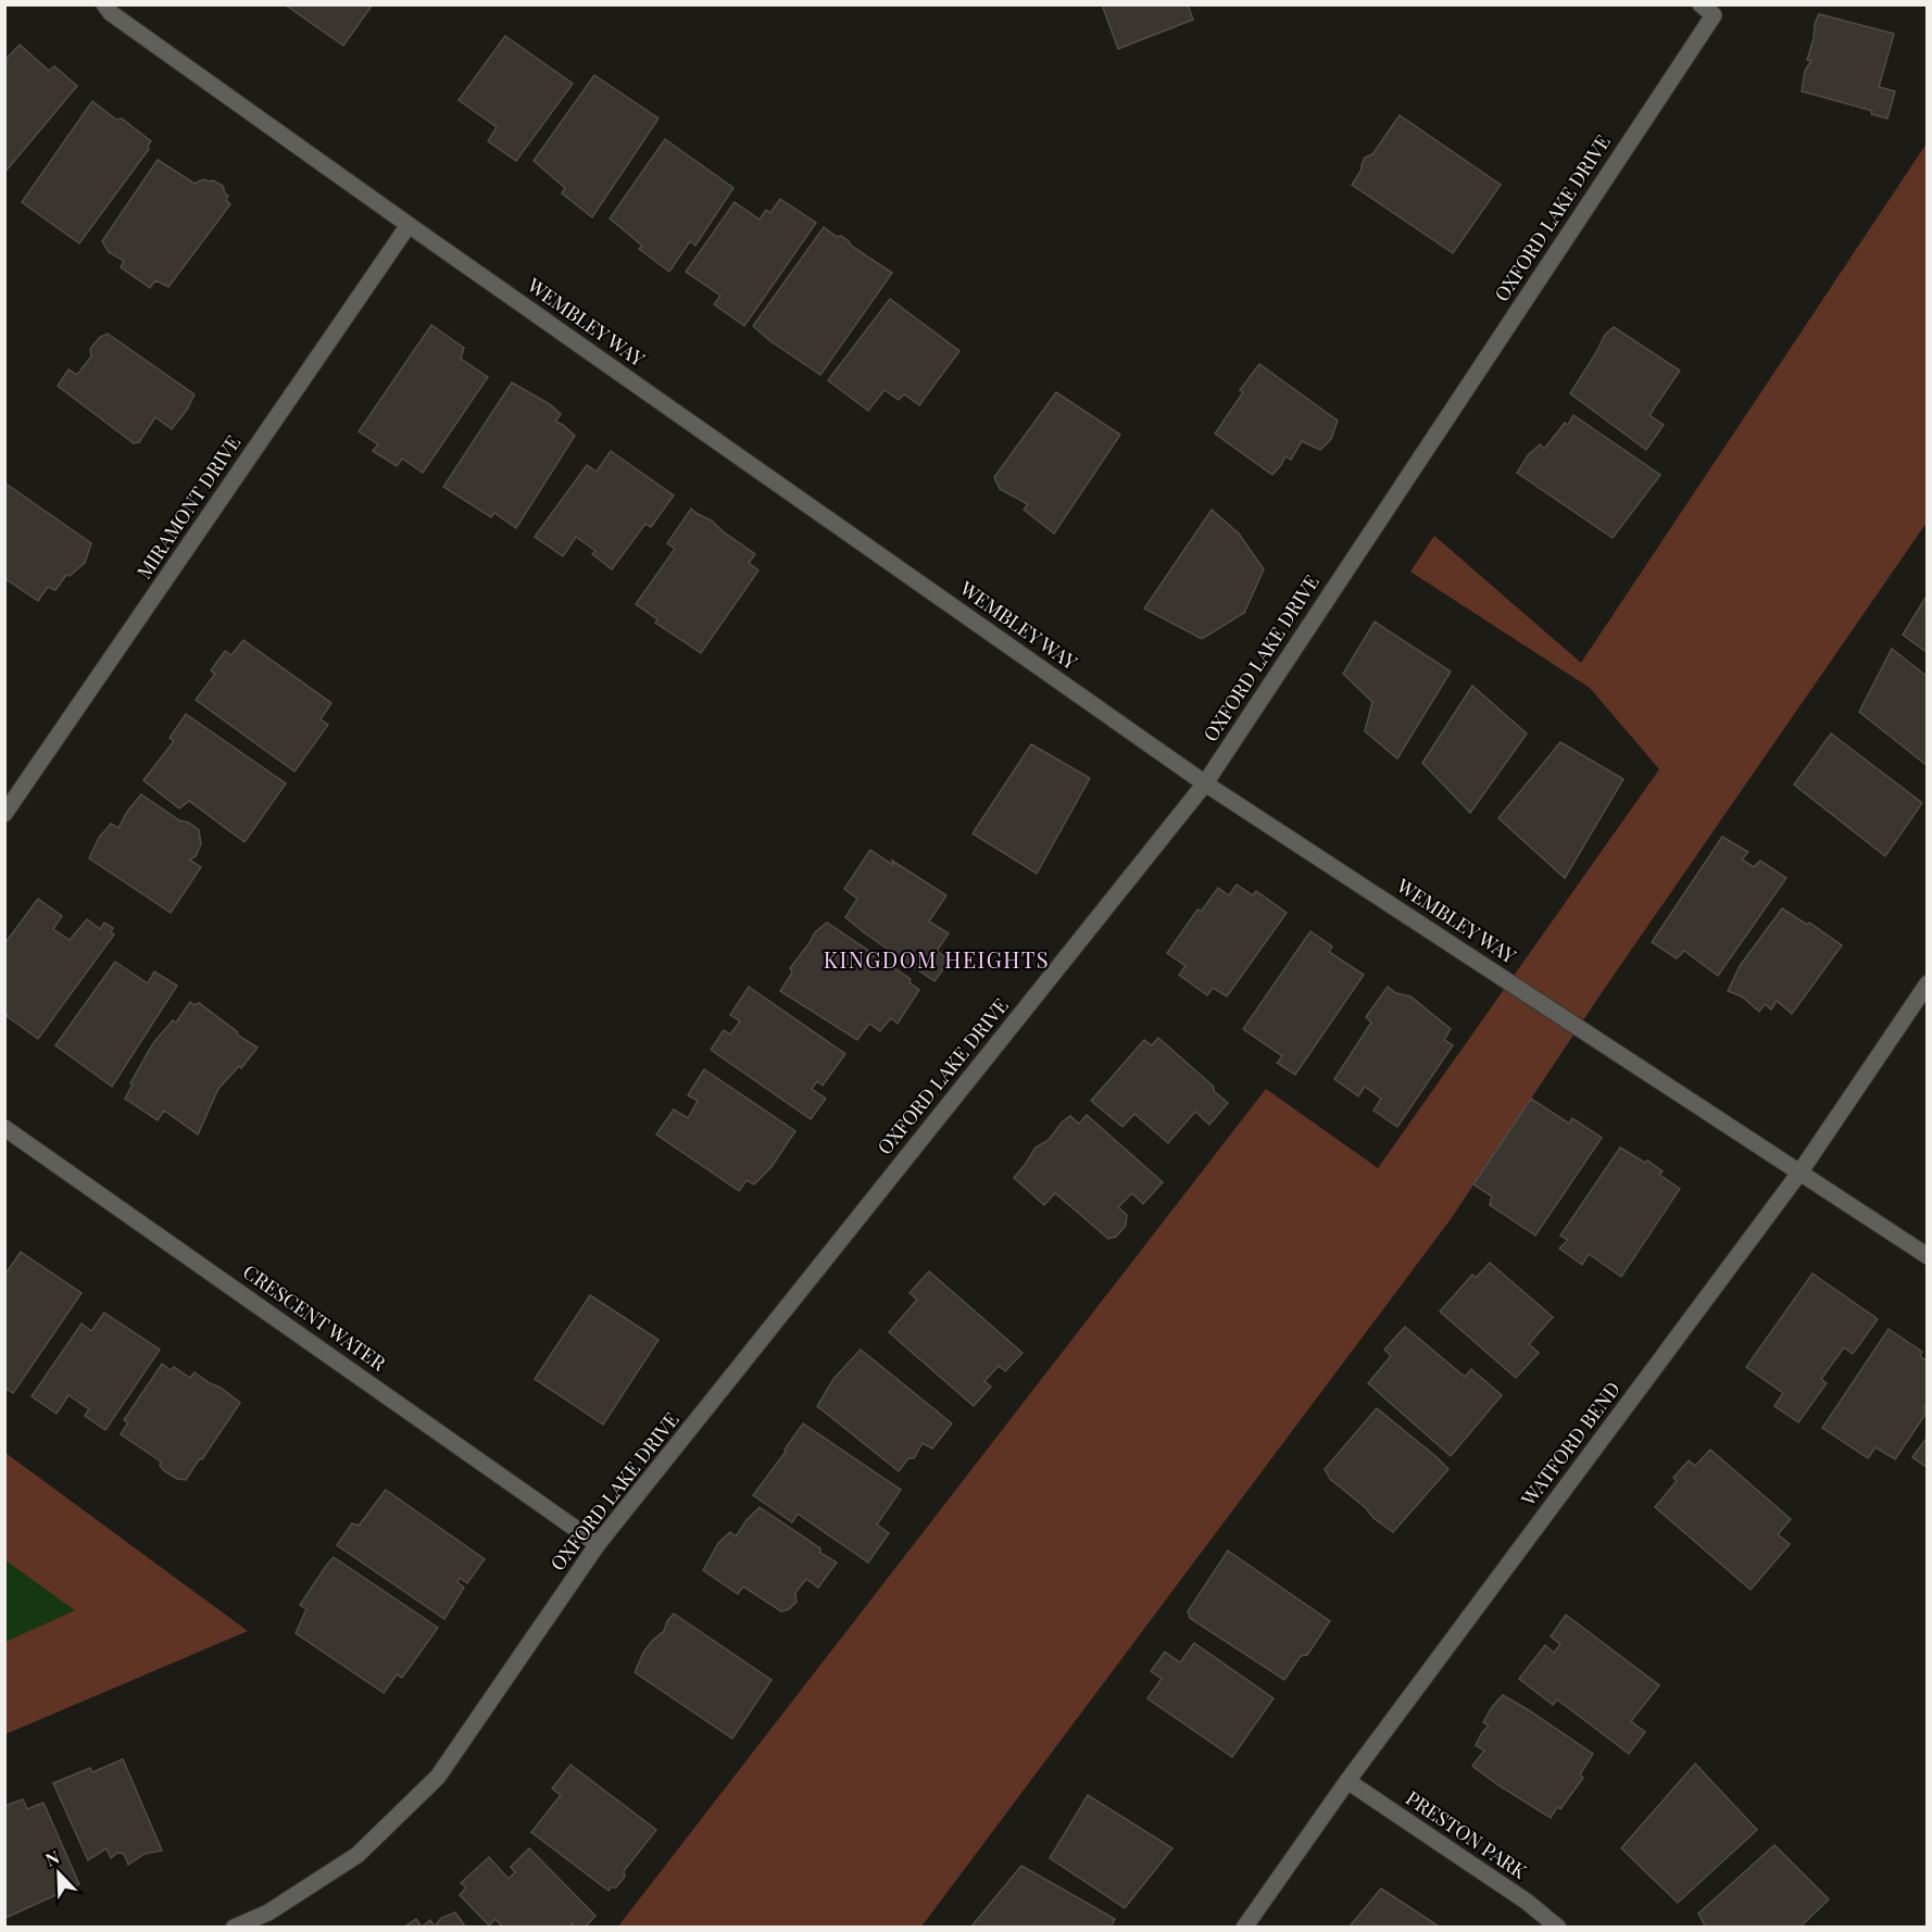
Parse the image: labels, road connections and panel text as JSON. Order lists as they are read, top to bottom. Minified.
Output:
{"streets":{"street":["OXFORD LAKE DRIVE","WEMBLEY WAY","MIRAMONT DRIVE","CRESCENT WATER","WATFORD BEND","PRESTON PARK"]},"crossings":[["OXFORD LAKE DRIVE","WEMBLEY WAY"],["OXFORD LAKE DRIVE","CRESCENT WATER"],["WEMBLEY WAY","MIRAMONT DRIVE"],["WEMBLEY WAY","WATFORD BEND"],["WATFORD BEND","PRESTON PARK"]],"districts":["KINGDOM HEIGHTS"],"north":"top left"}
